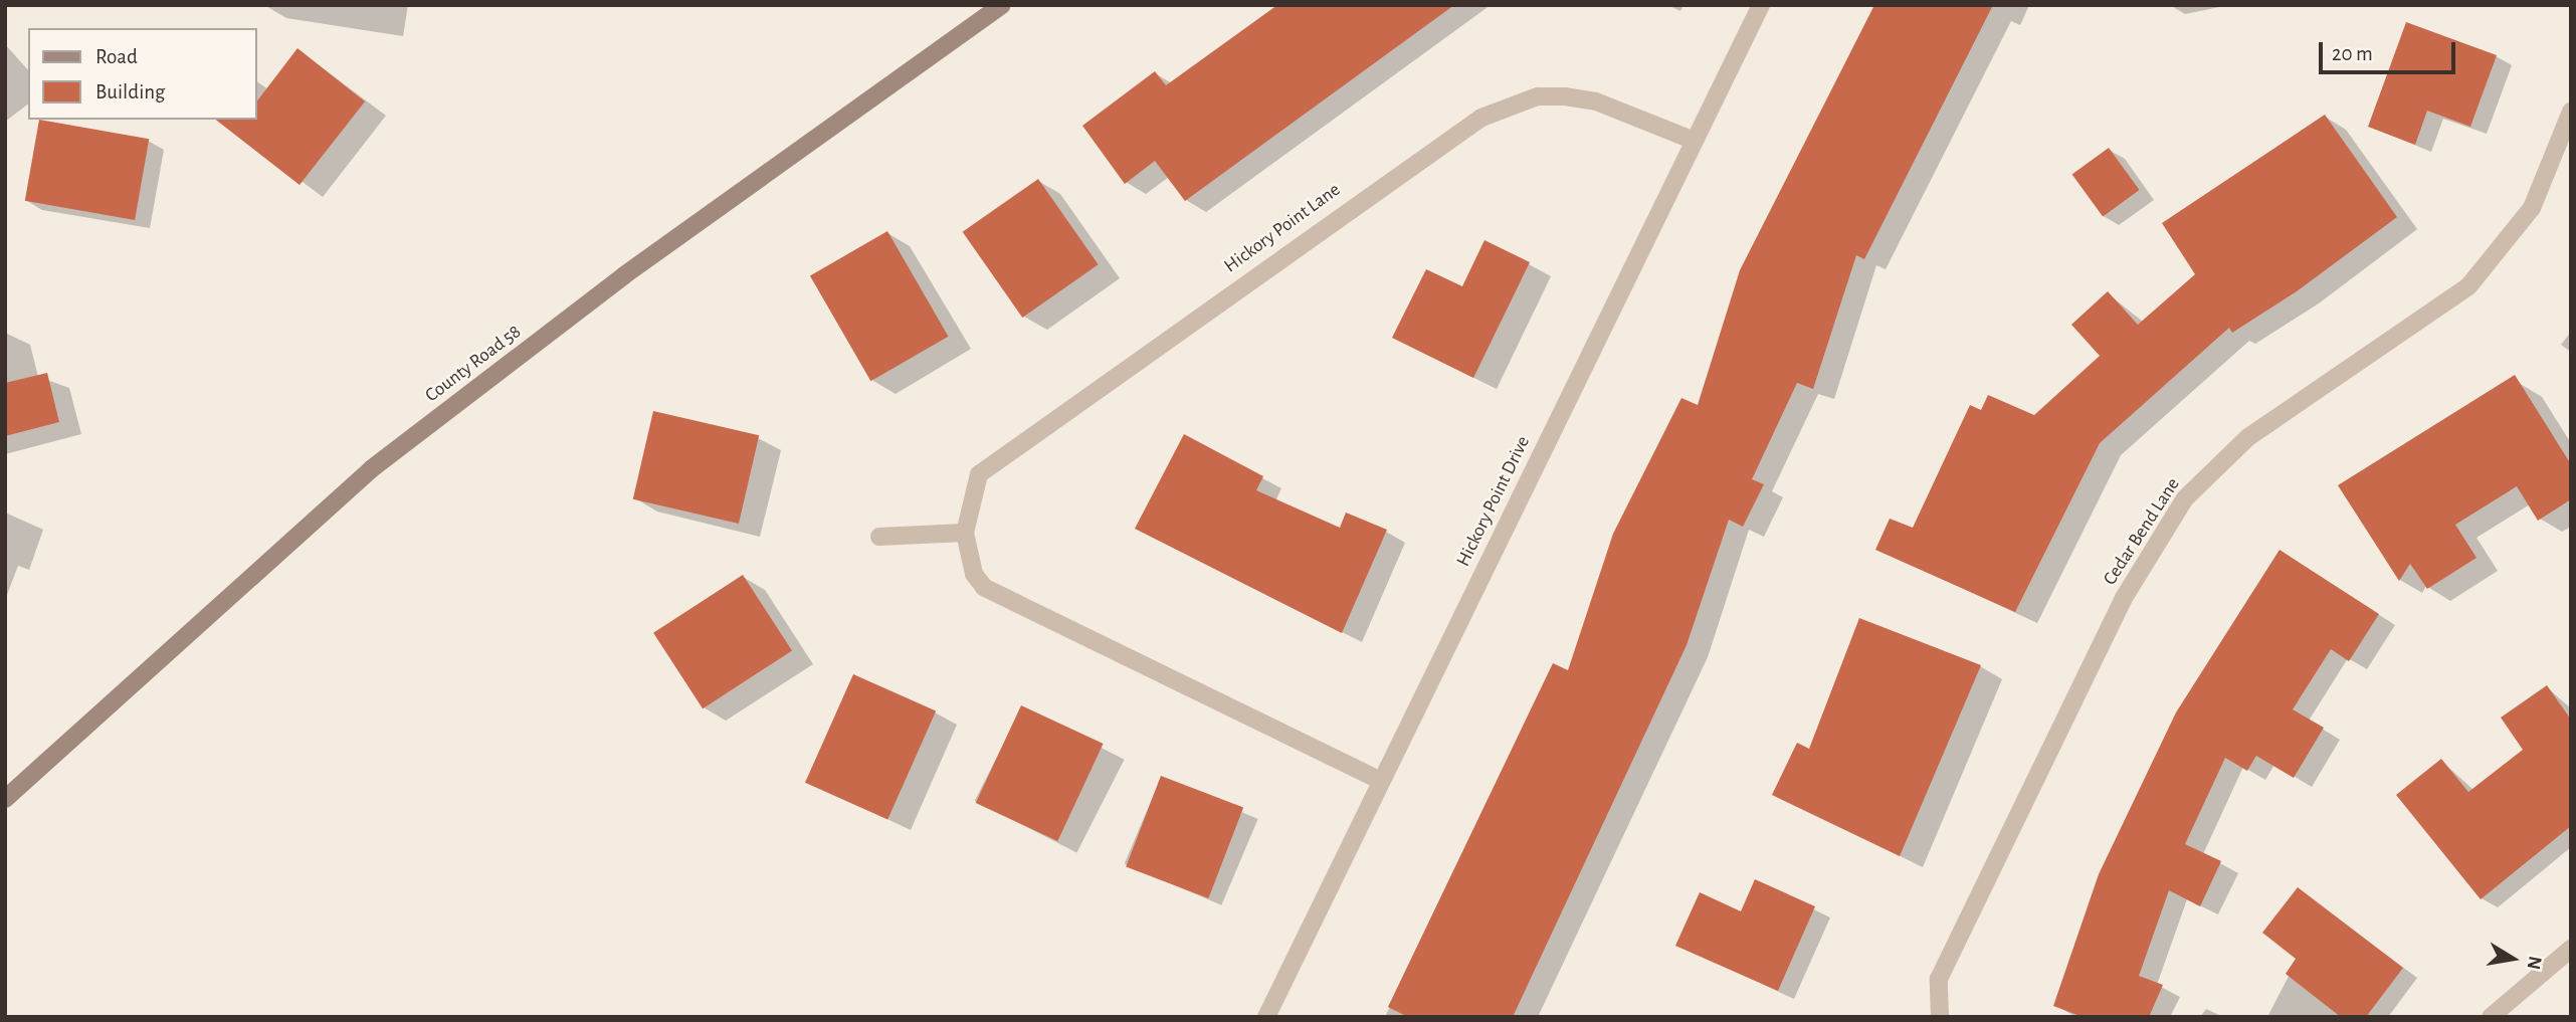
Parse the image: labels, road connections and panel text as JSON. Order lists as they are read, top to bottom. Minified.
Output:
{"streets":{"street":["Hickory Point Lane","County Road 58","Hickory Point Drive","Cedar Bend Lane"]},"crossings":[["Hickory Point Lane","Hickory Point Drive"]],"legend":["Road","Building"],"scale_bar":"20 m","north":"right"}
